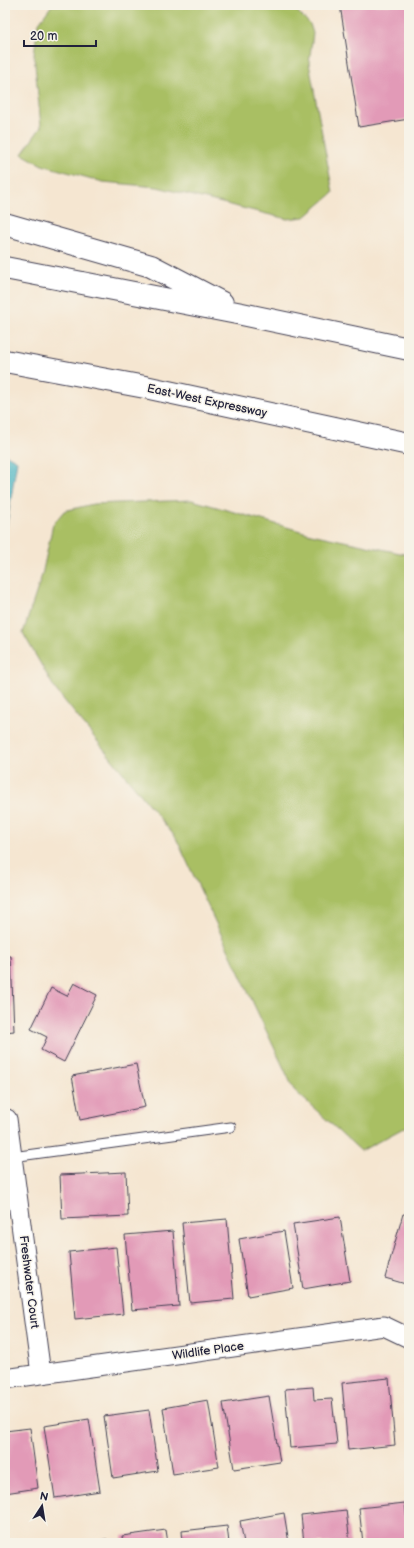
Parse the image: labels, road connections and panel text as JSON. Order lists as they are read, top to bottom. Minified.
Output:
{"streets":{"highway":["East-West Expressway"],"street":["Freshwater Court","Wildlife Place"]},"crossings":[["Freshwater Court","Wildlife Place"]],"scale_bar":"20 m","north":"top"}
